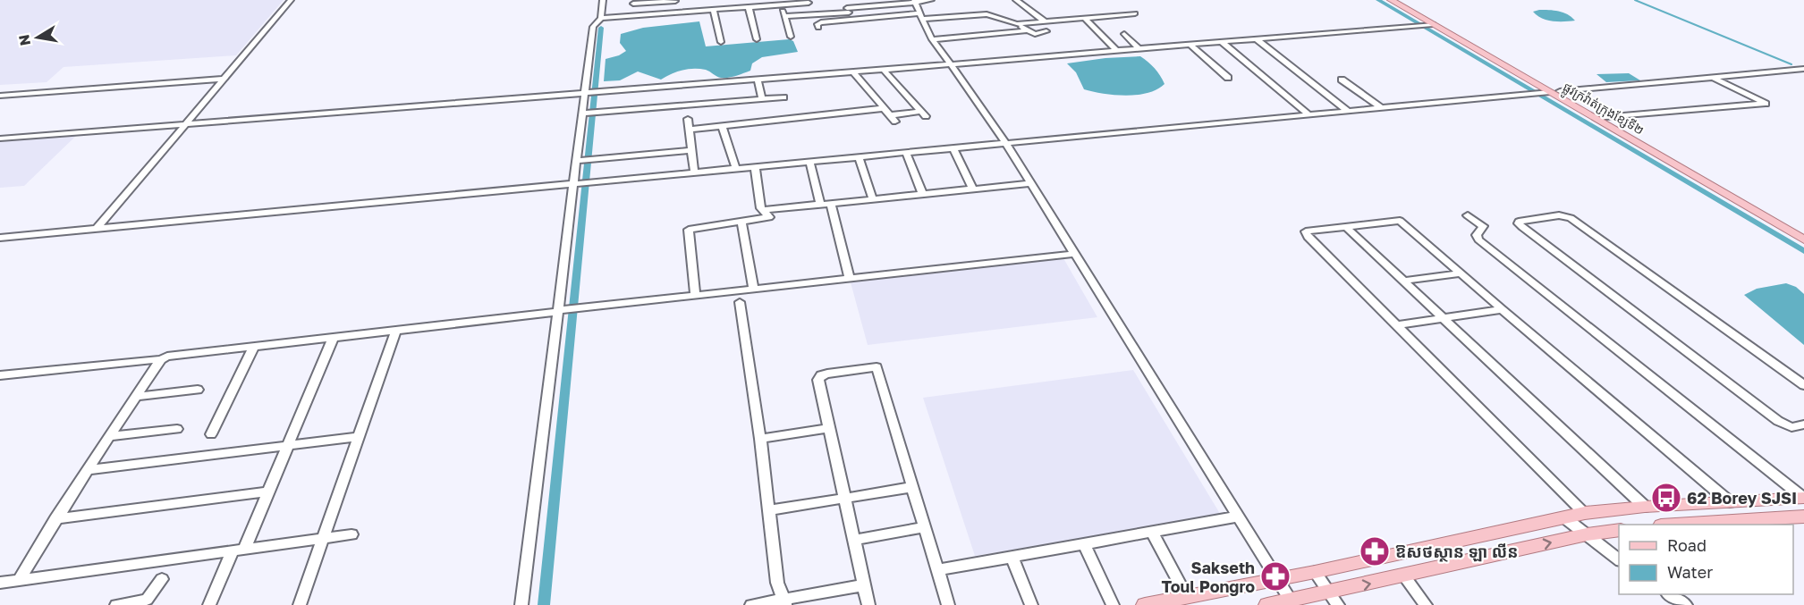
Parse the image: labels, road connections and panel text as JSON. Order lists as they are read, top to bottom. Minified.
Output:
{"streets":{"main road":["ផ្លូវក្រវ៉ាត់ក្រុងខ្សែទី២"]},"places":{"bus stop":["62 Borey SJSI"],"pharmacy":["ឱសថស្ថាន ឡា លីន","Sakseth Toul Pongro"]},"legend":["Road","Water"],"north":"left"}
